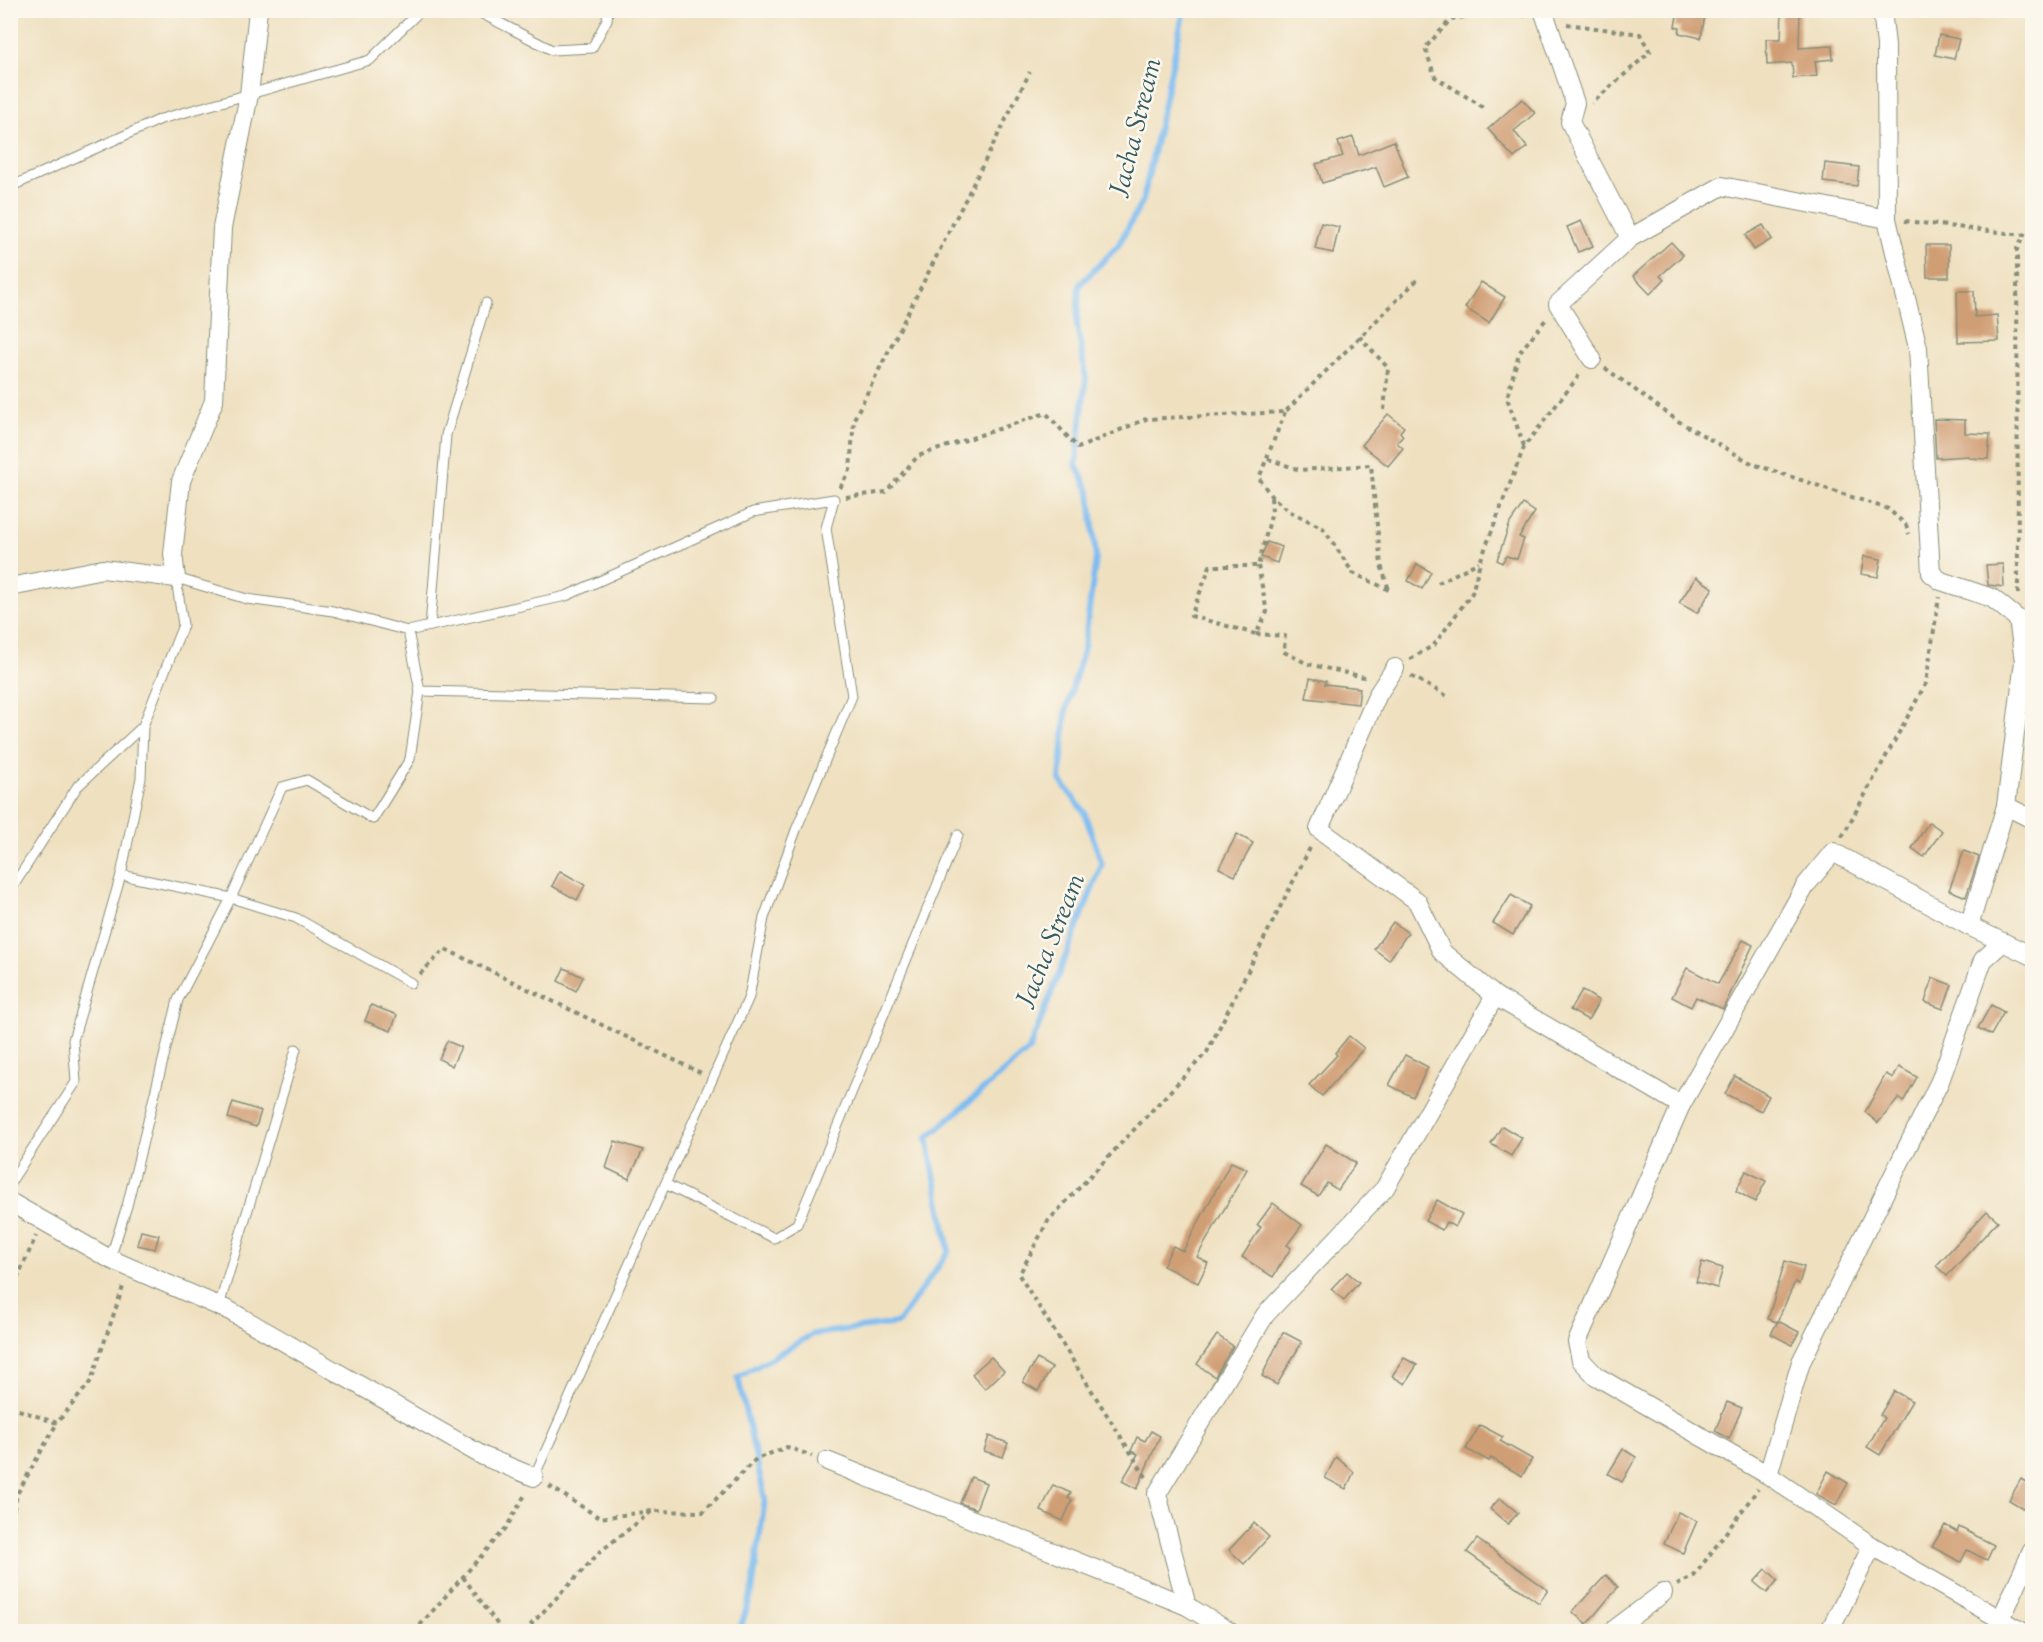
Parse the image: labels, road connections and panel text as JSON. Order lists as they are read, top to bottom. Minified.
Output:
{"water":["Jacha Stream"]}
